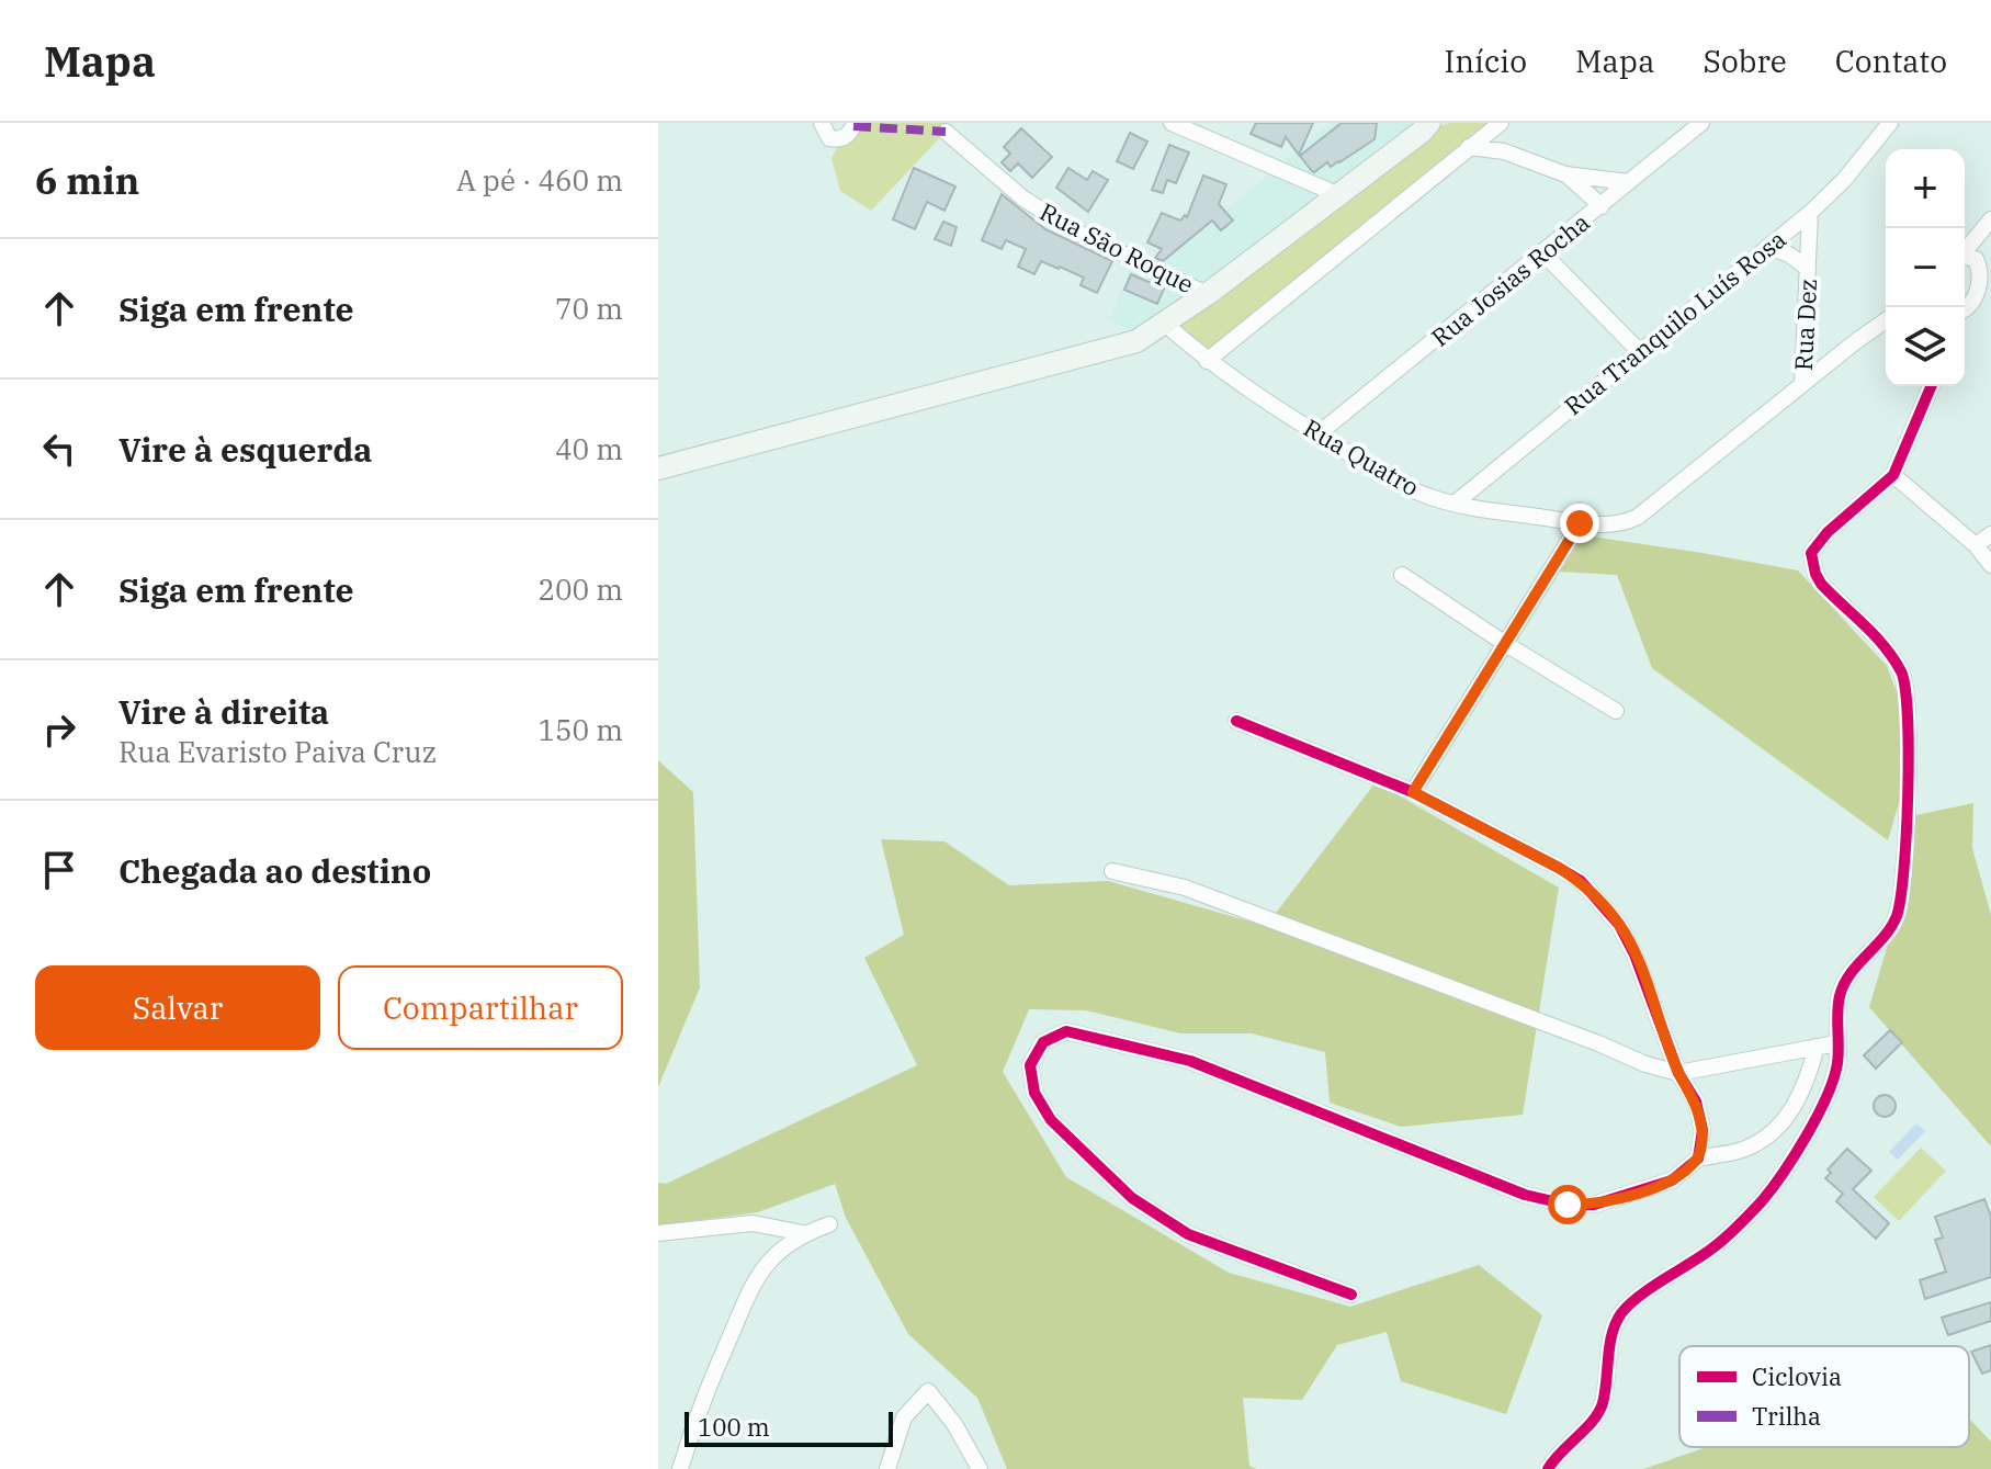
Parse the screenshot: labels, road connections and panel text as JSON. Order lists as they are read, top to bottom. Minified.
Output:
{"streets":{"street":["Rua São Roque","Rua Josias Rocha","Rua Tranquilo Luís Rosa","Rua Dez","Rua Quatro"]},"crossings":[["Rua Josias Rocha","Rua Quatro"],["Rua Tranquilo Luís Rosa","Rua Dez"],["Rua Tranquilo Luís Rosa","Rua Quatro"],["Rua Dez","Rua Quatro"]],"legend":["Ciclovia","Trilha"],"scale_bar":"100 m","page":{"header":"Mapa","nav":["Início","Mapa","Sobre","Contato"],"heading":["6 min","A pé · 460 m"],"map_buttons":["+","−"],"list":[["Siga em frente","70 m"],["Vire à esquerda","40 m"],["Siga em frente","200 m"],["Vire à direita","Rua Evaristo Paiva Cruz","150 m"],"Chegada ao destino"],"buttons":["Salvar","Compartilhar"],"scale":"100 m"}}
